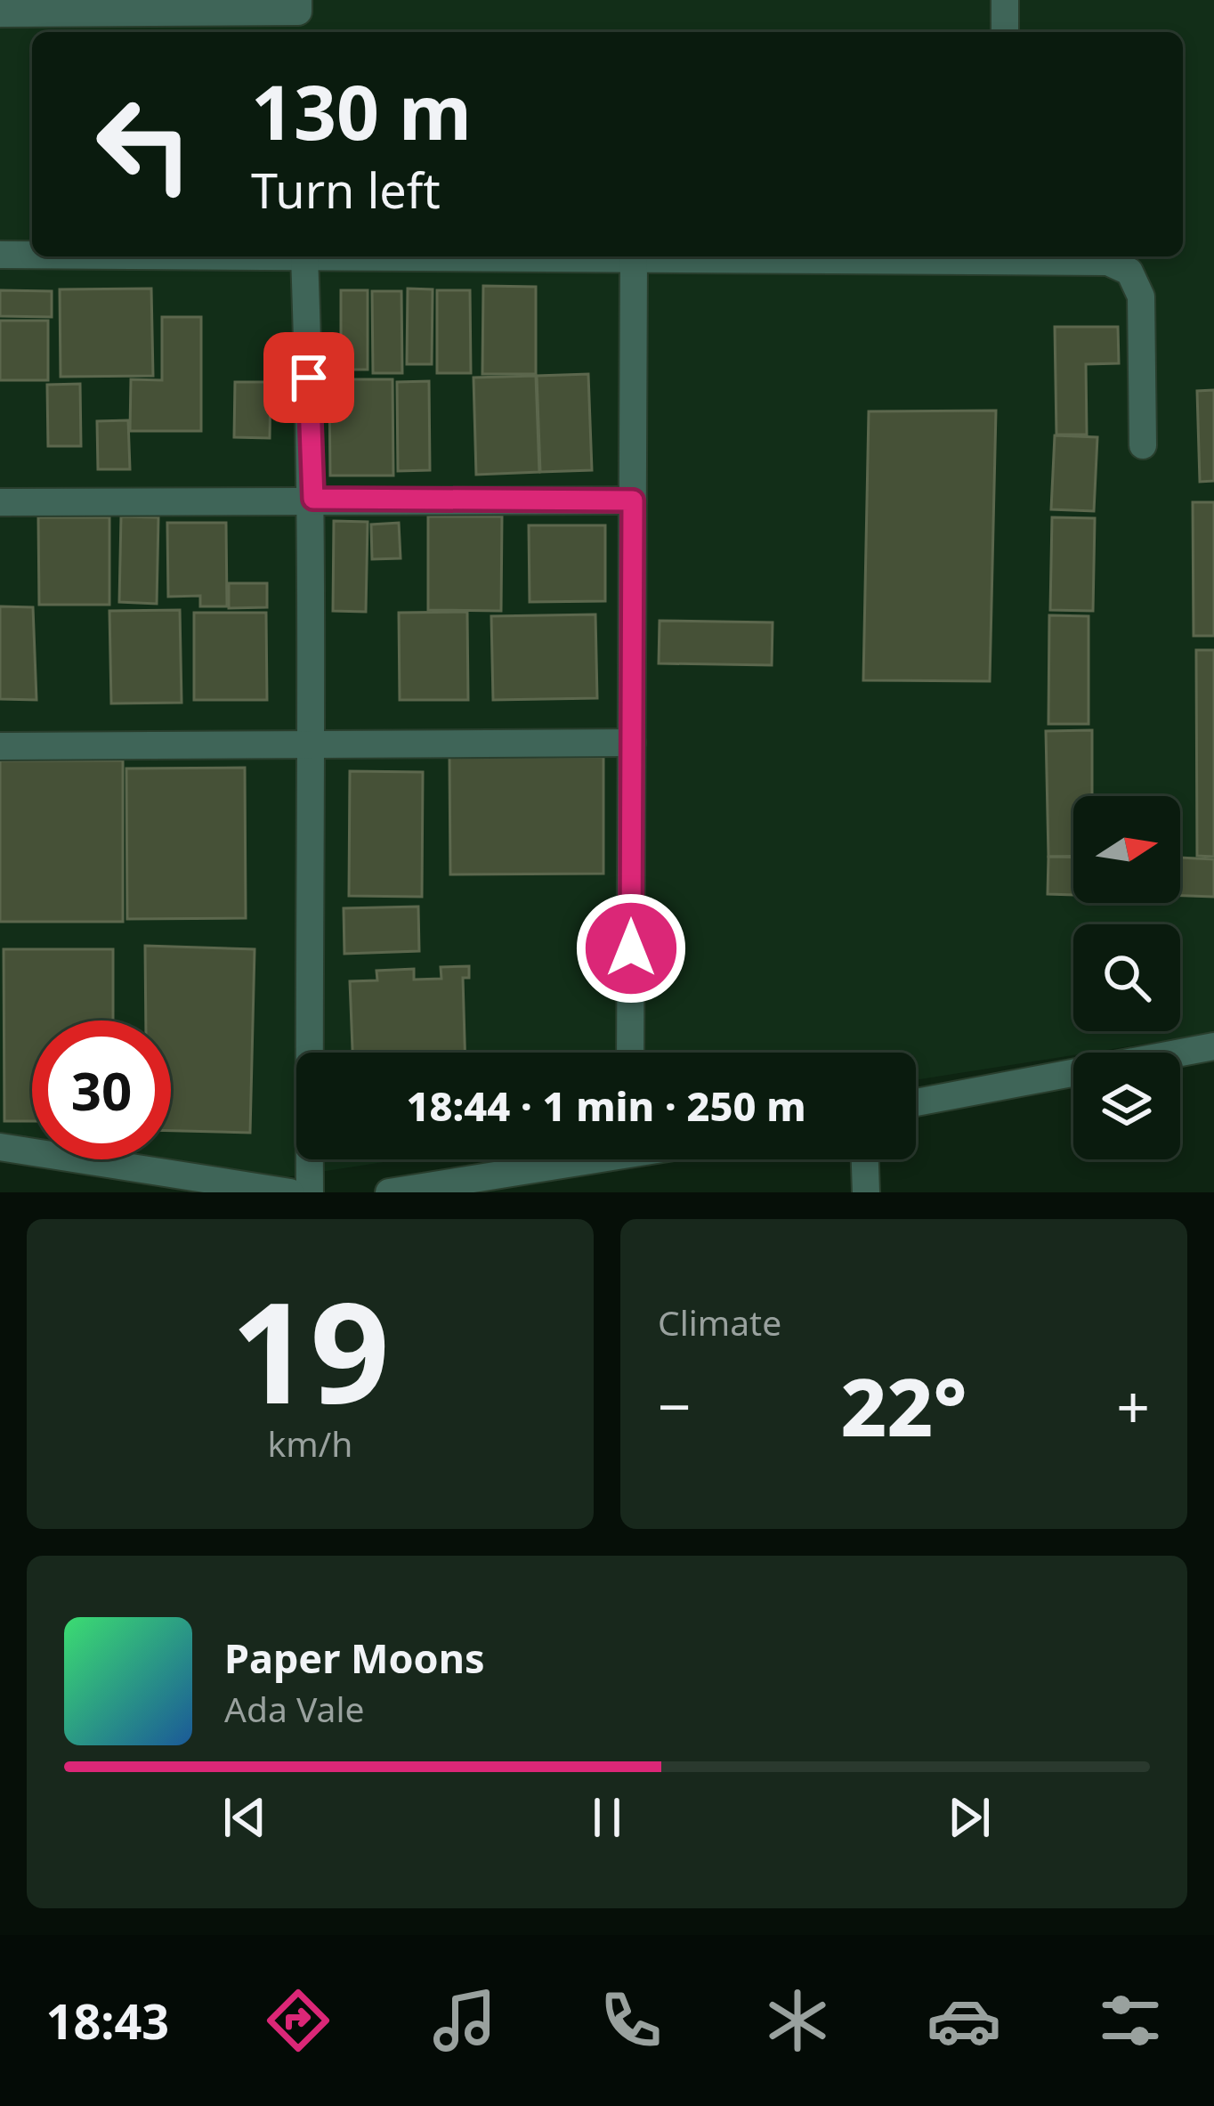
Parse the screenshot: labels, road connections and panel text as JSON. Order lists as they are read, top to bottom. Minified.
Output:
{"north":"right","page":{"turn":["130 m","Turn left"],"limit":"30","trip":"18:44 · 1 min · 250 m","tile":[["19","km/h"],"Climate"],"heat":["−","22°","+"],"song":["Paper Moons","Ada Vale"],"tabs":"18:43"}}
